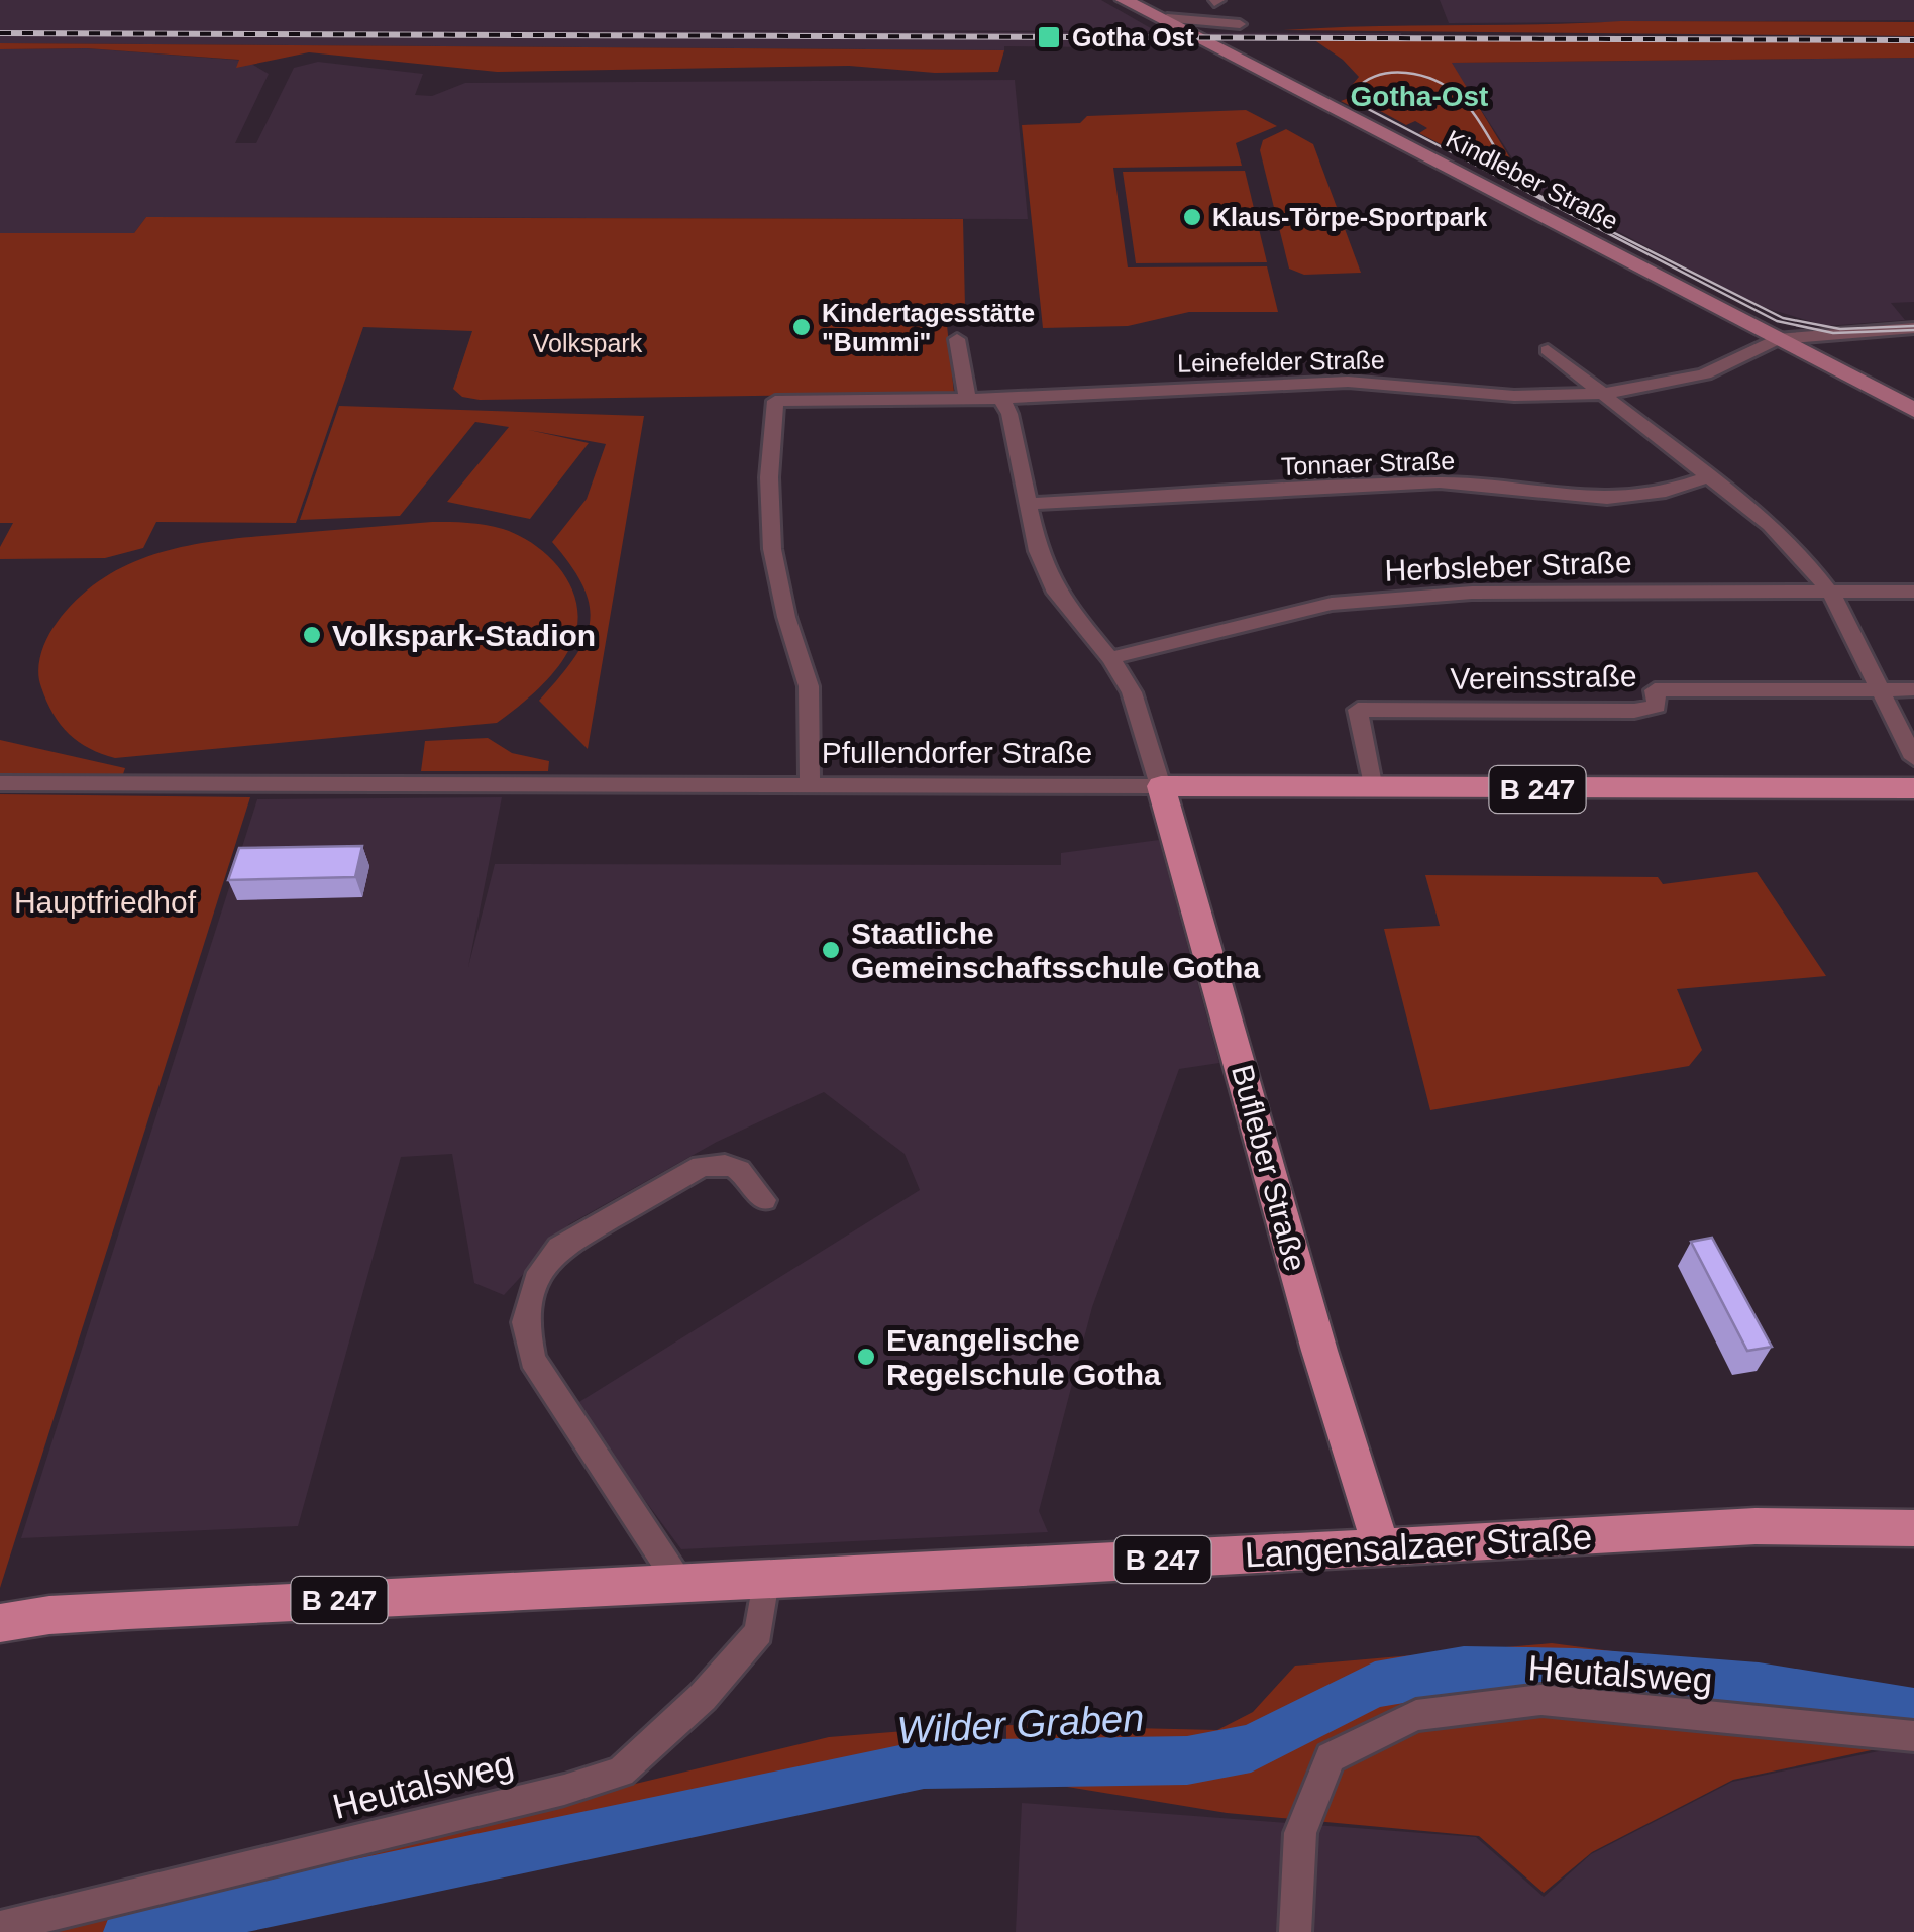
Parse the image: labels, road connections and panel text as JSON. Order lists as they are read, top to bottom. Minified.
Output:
{"streets":{"main road":["Kindleber Straße","Pfullendorfer Straße","B 247","Bufleber Straße","Langensalzaer Straße"],"street":["Leinefelder Straße","Tonnaer Straße","Herbsleber Straße","Vereinsstraße","Heutalsweg"]},"crossings":[["Kindleber Straße","Leinefelder Straße"],["Leinefelder Straße","Pfullendorfer Straße"],["Vereinsstraße","Pfullendorfer Straße"],["Pfullendorfer Straße","Bufleber Straße"],["Bufleber Straße","Langensalzaer Straße"],["Langensalzaer Straße","Heutalsweg"]],"districts":["Gotha-Ost"],"water":["Wilder Graben"],"parks":["Volkspark","Hauptfriedhof"],"places":{"transit":["Gotha Ost"],"other":["Klaus-Törpe-Sportpark","Kindertagesstätte \"Bummi\"","Volkspark-Stadion","Staatliche Gemeinschaftsschule Gotha","Evangelische Regelschule Gotha"]}}
